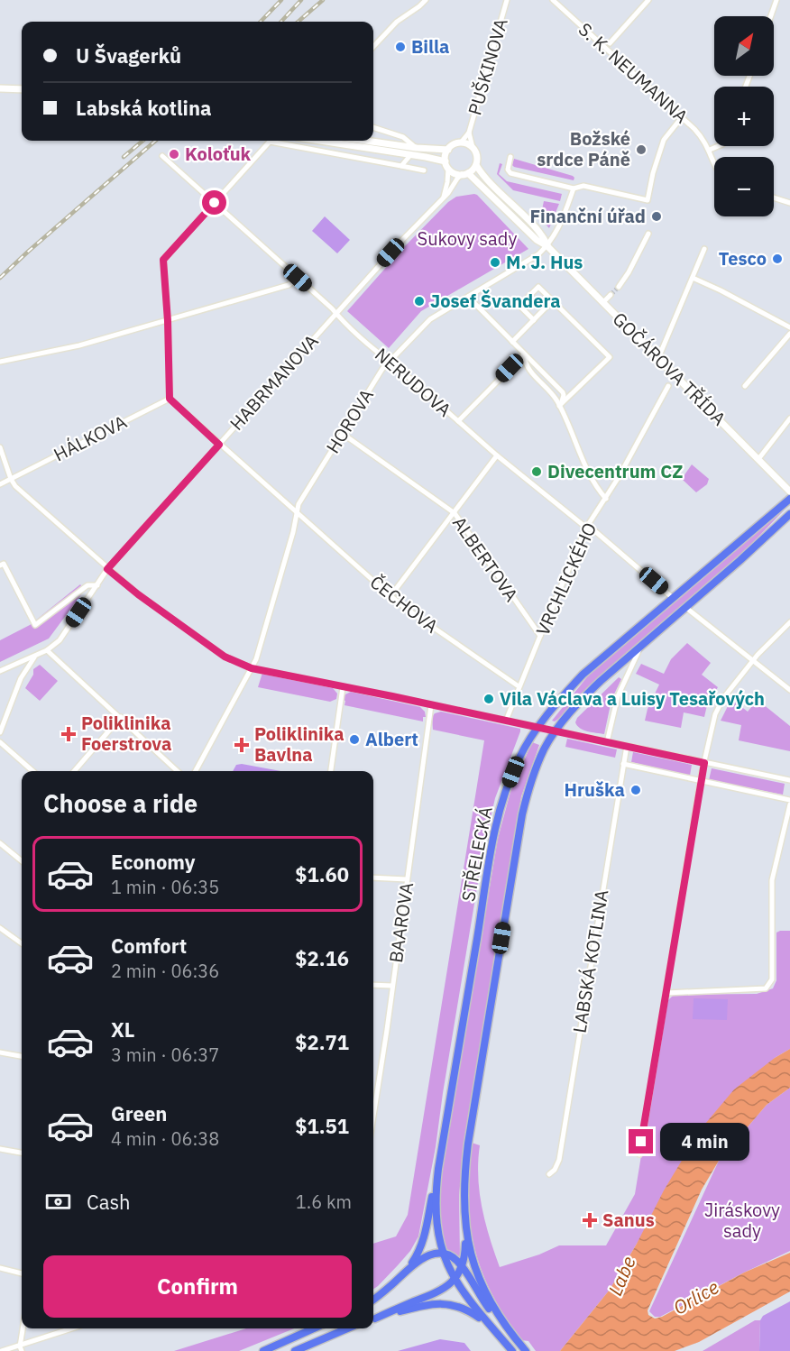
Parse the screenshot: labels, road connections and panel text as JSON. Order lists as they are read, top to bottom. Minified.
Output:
{"streets":{"main road":["STŘELECKÁ"],"street":["PUŠKINOVA","S. K. NEUMANNA","GOČÁROVA TŘÍDA","HABRMANOVA","NERUDOVA","HOROVA","HÁLKOVA","ALBERTOVA","VRCHLICKÉHO","ČECHOVA","BAAROVA","LABSKÁ KOTLINA"]},"crossings":[["PUŠKINOVA","GOČÁROVA TŘÍDA"],["PUŠKINOVA","HABRMANOVA"],["GOČÁROVA TŘÍDA","HABRMANOVA"],["GOČÁROVA TŘÍDA","HOROVA"],["HABRMANOVA","NERUDOVA"],["HABRMANOVA","ČECHOVA"],["NERUDOVA","HOROVA"],["NERUDOVA","VRCHLICKÉHO"],["NERUDOVA","STŘELECKÁ"],["HOROVA","ALBERTOVA"],["HOROVA","ČECHOVA"],["HÁLKOVA","ČECHOVA"],["ALBERTOVA","VRCHLICKÉHO"],["VRCHLICKÉHO","ČECHOVA"]],"water":["Labe","Orlice"],"parks":["Sukovy sady","Jiráskovy sady"],"places":{"other":["Billa","Božské srdce Páně","Koloťuk","Finanční úřad","Tesco","M. J. Hus","Josef Švandera","Divecentrum CZ","Vila Václava a Luisy Tesařových","Albert","Hruška"],"health":["Poliklinika Foerstrova","Poliklinika Bavlna","Sanus"]},"north":"top right","page":{"map_buttons":["+","−"],"banner":["U Švagerků","Labská kotlina"],"heading":"Choose a ride","list":[{"name":"Economy","note":"1 min · 06:35","value":"$1.60"},{"name":"Comfort","note":"2 min · 06:36","value":"$2.16"},{"name":"XL","note":"3 min · 06:37","value":"$2.71"},{"name":"Green","note":"4 min · 06:38","value":"$1.51"}],"bubble":"4 min","pay":["Cash","1.6 km"],"buttons":"Confirm"}}
